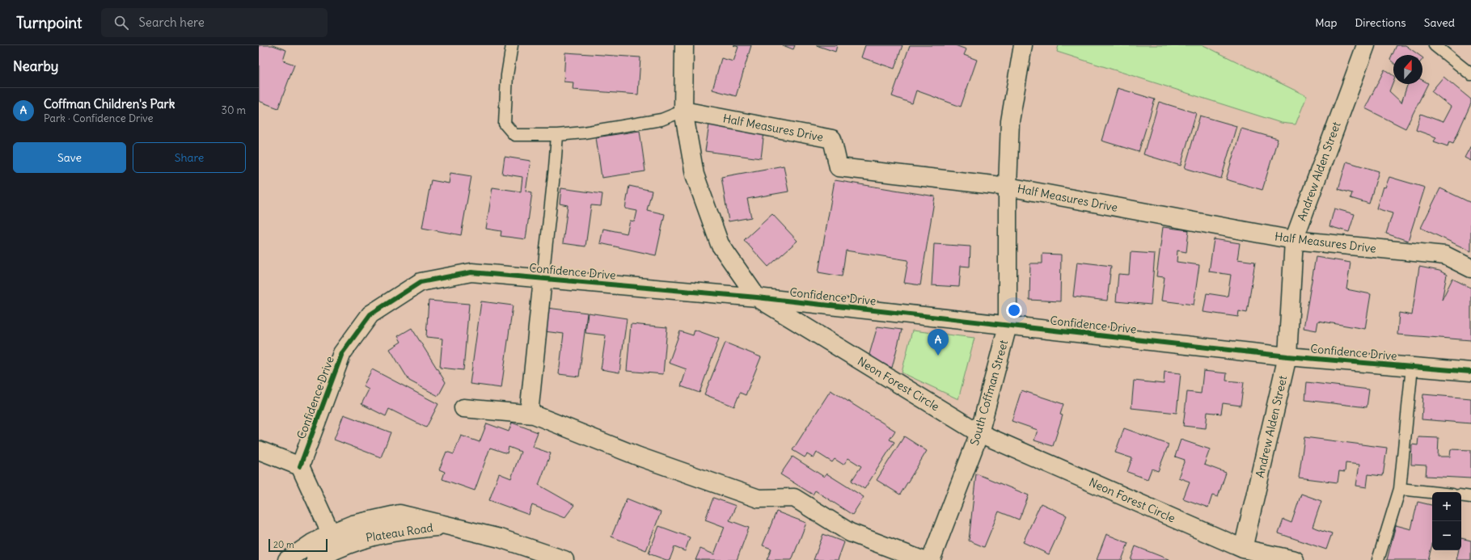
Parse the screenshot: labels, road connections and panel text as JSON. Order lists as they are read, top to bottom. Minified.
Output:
{"streets":{"street":["Half Measures Drive","Andrew Alden Street","Confidence Drive","Neon Forest Circle","South Coffman Street","Plateau Road"]},"crossings":[["Half Measures Drive","Andrew Alden Street"],["Half Measures Drive","Neon Forest Circle"],["Half Measures Drive","South Coffman Street"],["Andrew Alden Street","Confidence Drive"],["Andrew Alden Street","Neon Forest Circle"],["Confidence Drive","Neon Forest Circle"],["Confidence Drive","South Coffman Street"],["Neon Forest Circle","South Coffman Street"]],"scale_bar":"20 m","north":"top","page":{"header":"Turnpoint","search":"Search here","nav":["Map","Directions","Saved"],"heading":"Nearby","list":[{"mark":"A","name":"Coffman Children's Park","note":"Park · Confidence Drive","value":"30 m"}],"buttons":["Save","Share"],"pins":"A","map_buttons":["+","−"],"scale":"20 m"}}
